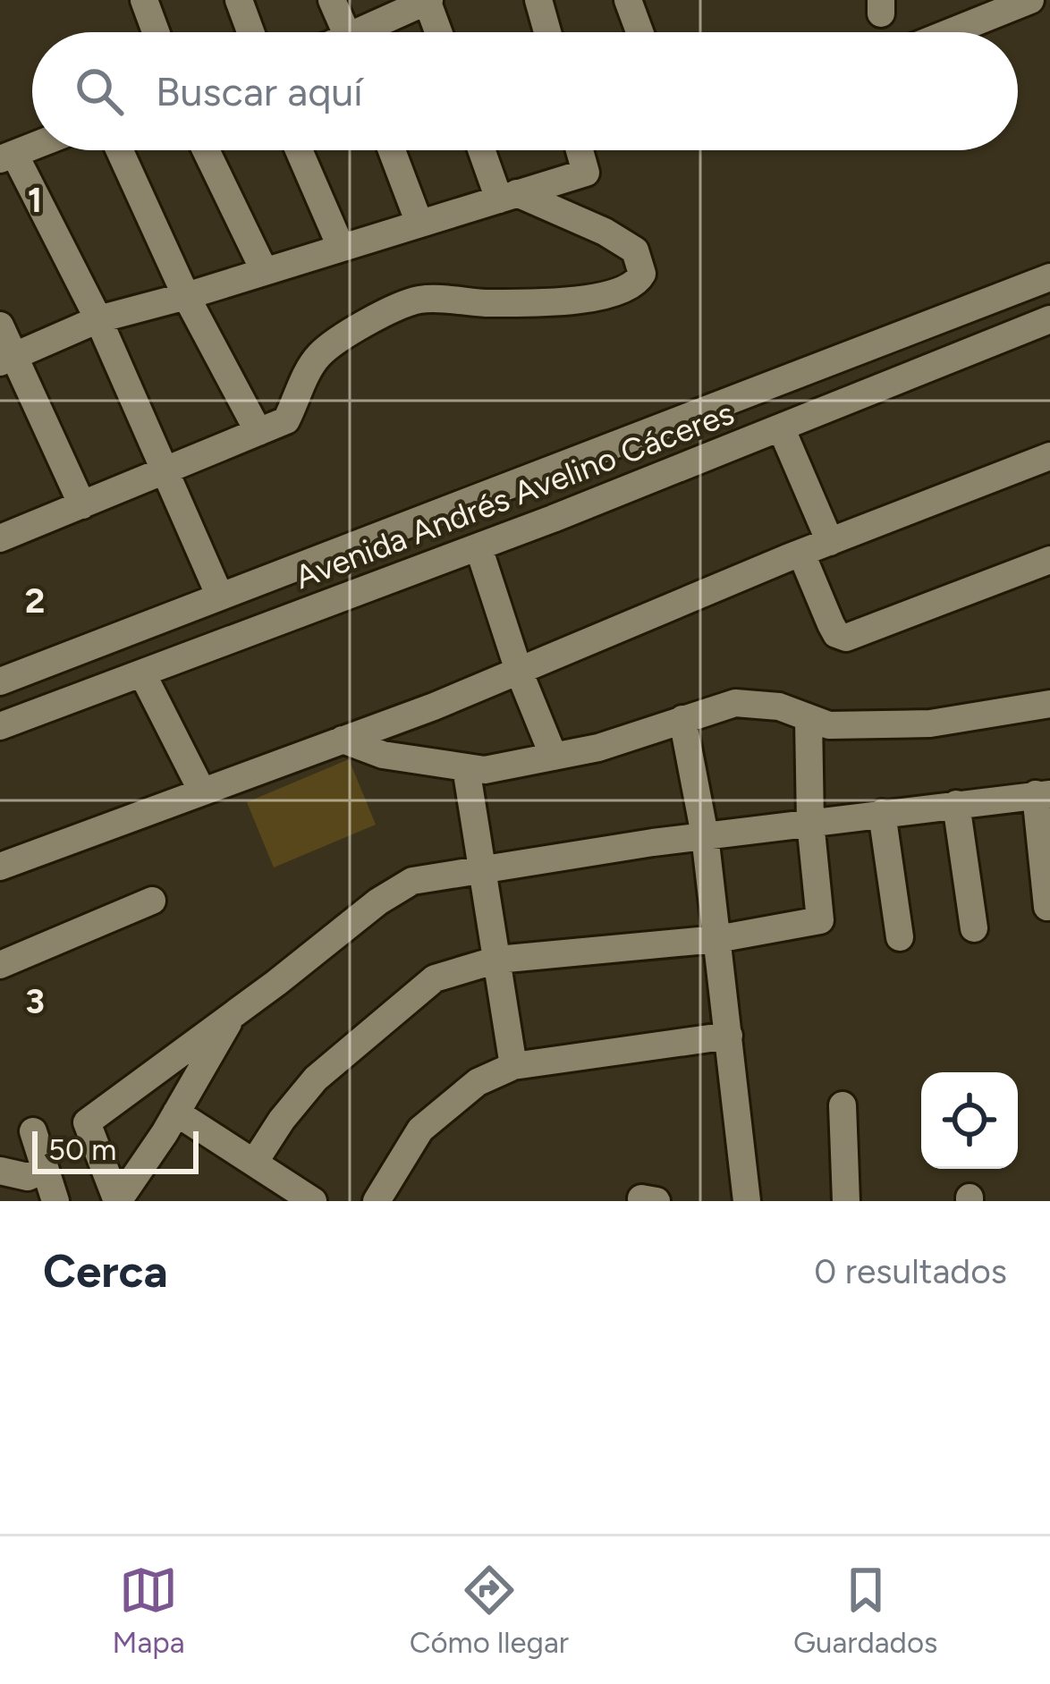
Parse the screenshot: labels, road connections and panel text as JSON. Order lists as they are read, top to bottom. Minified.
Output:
{"streets":{"street":["Avenida Andrés Avelino Cáceres"]},"scale_bar":"50 m","page":{"search":"Buscar aquí","scale":"50 m","heading":["Cerca","0 resultados"],"nav":["Mapa","Cómo llegar","Guardados"]},"grid":{"rows":["1","2","3"]}}
